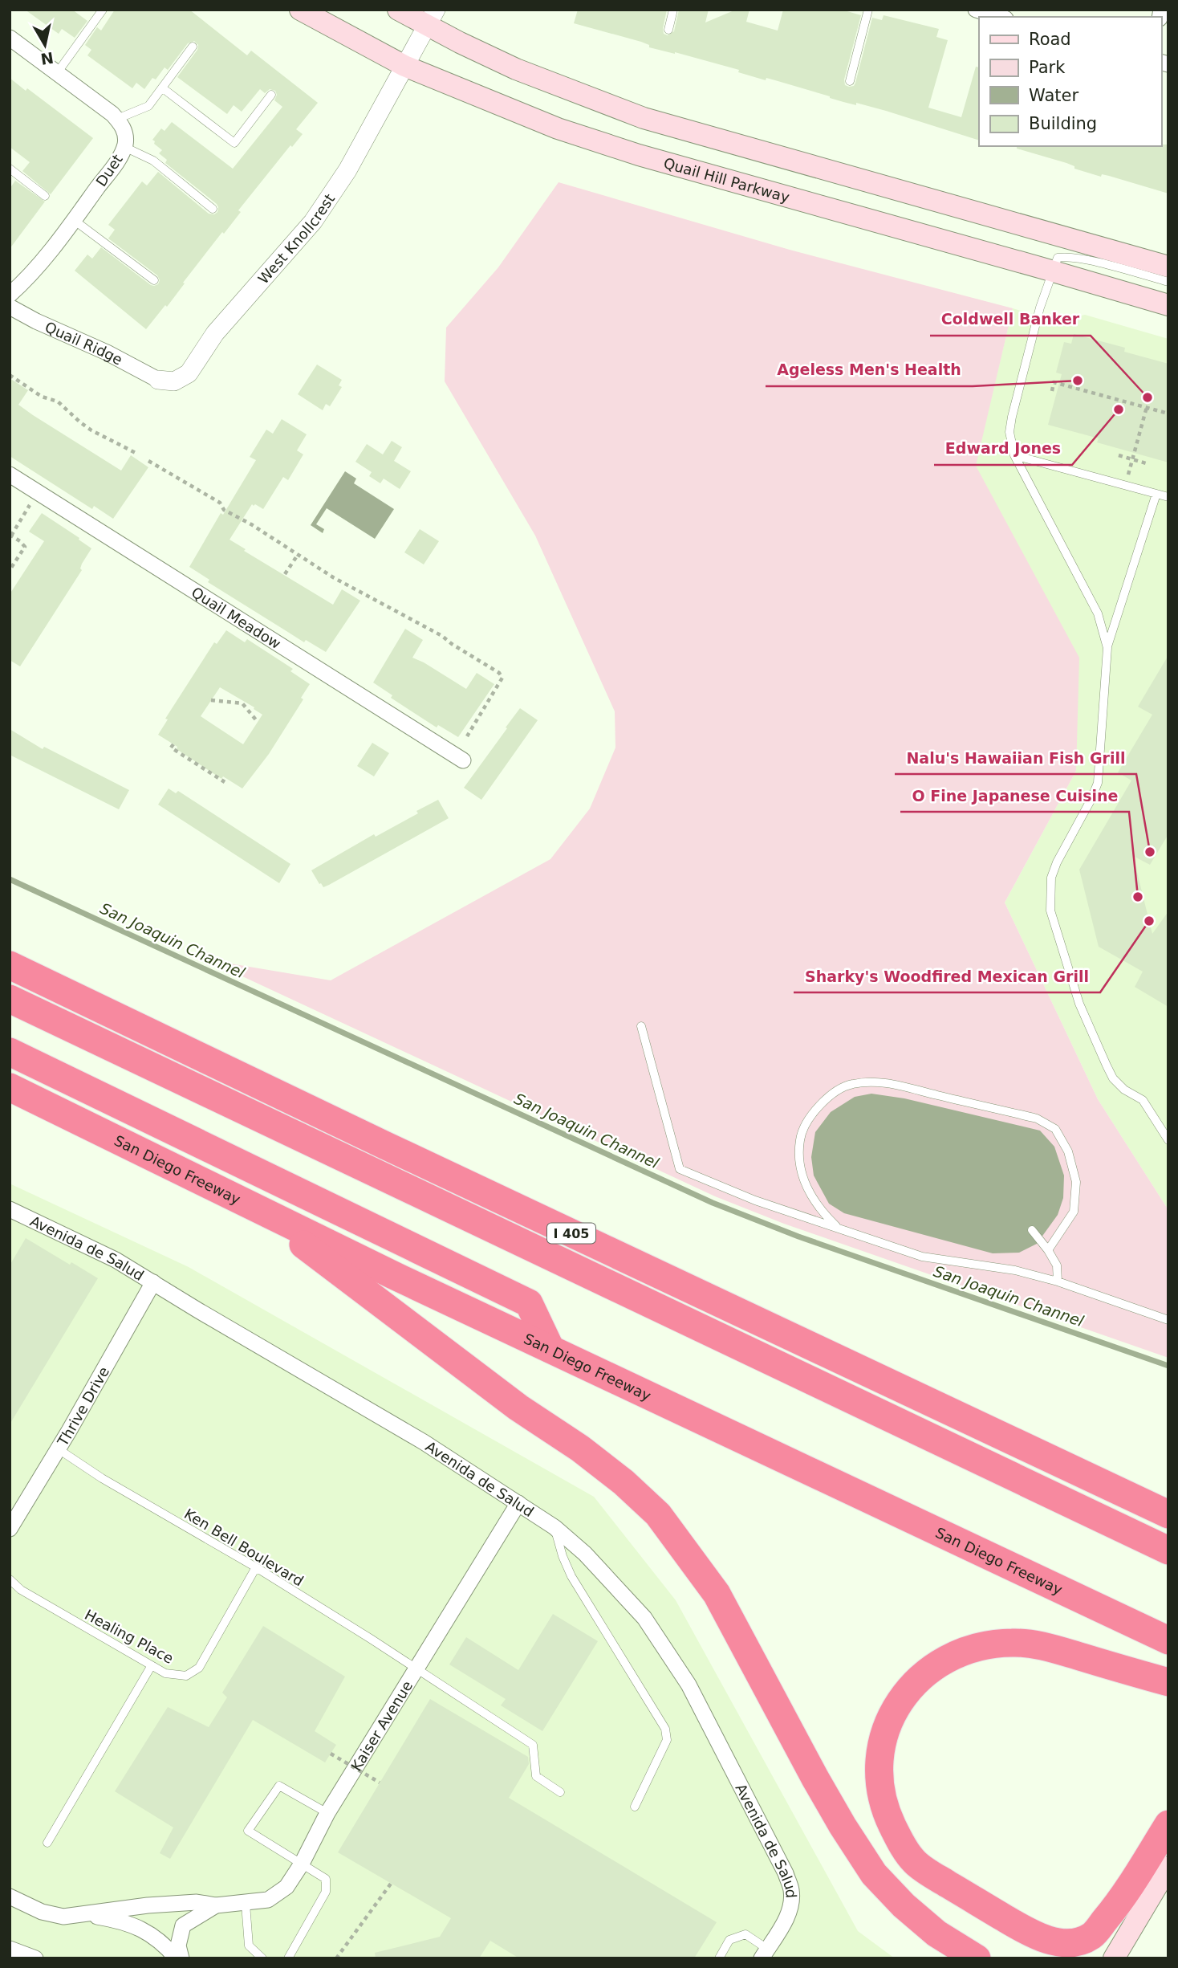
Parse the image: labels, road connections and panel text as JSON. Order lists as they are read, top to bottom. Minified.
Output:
{"streets":{"highway":["San Diego Freeway","I 405"],"main road":["Quail Hill Parkway"],"street":["Duet","West Knollcrest","Quail Ridge","Quail Meadow","Avenida de Salud","Thrive Drive","Kaiser Avenue"],"lane":["Ken Bell Boulevard","Healing Place"]},"crossings":[["Quail Hill Parkway","West Knollcrest"],["West Knollcrest","Quail Ridge"],["Avenida de Salud","Thrive Drive"],["Avenida de Salud","Kaiser Avenue"],["Thrive Drive","Ken Bell Boulevard"],["Ken Bell Boulevard","Healing Place"],["Ken Bell Boulevard","Kaiser Avenue"]],"water":["San Joaquin Channel"],"places":["Ageless Men's Health","Coldwell Banker","Edward Jones","Nalu's Hawaiian Fish Grill","O Fine Japanese Cuisine","Sharky's Woodfired Mexican Grill"],"legend":["Road","Park","Water","Building"],"north":"bottom"}
